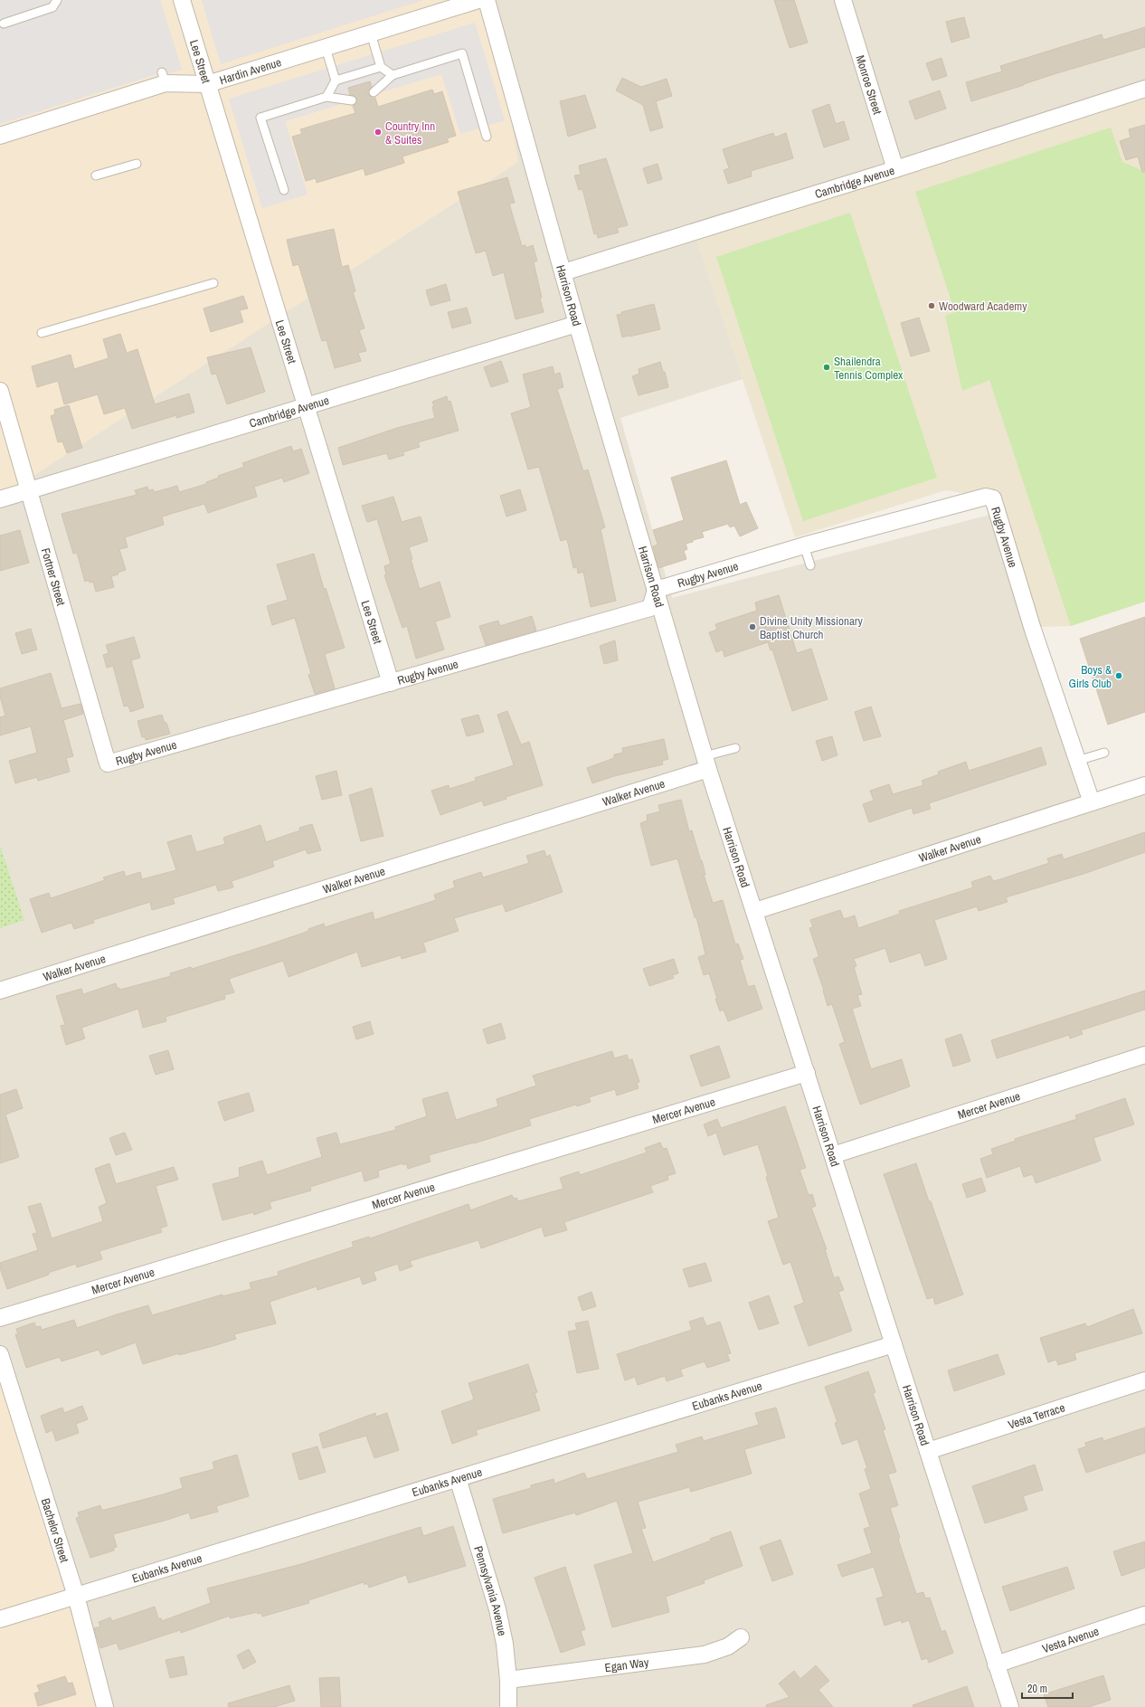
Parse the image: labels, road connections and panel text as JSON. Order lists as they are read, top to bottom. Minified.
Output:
{"streets":{"street":["Lee Street","Hardin Avenue","Monroe Street","Cambridge Avenue","Harrison Road","Rugby Avenue","Fortner Street","Walker Avenue","Mercer Avenue","Eubanks Avenue","Vesta Terrace","Bachelor Street","Pennsylvania Avenue","Vesta Avenue","Egan Way"]},"crossings":[["Lee Street","Hardin Avenue"],["Lee Street","Cambridge Avenue"],["Lee Street","Rugby Avenue"],["Monroe Street","Cambridge Avenue"],["Cambridge Avenue","Harrison Road"],["Cambridge Avenue","Fortner Street"],["Harrison Road","Rugby Avenue"],["Harrison Road","Walker Avenue"],["Harrison Road","Mercer Avenue"],["Harrison Road","Eubanks Avenue"],["Harrison Road","Vesta Terrace"],["Harrison Road","Vesta Avenue"],["Rugby Avenue","Fortner Street"],["Rugby Avenue","Walker Avenue"],["Eubanks Avenue","Bachelor Street"],["Eubanks Avenue","Pennsylvania Avenue"],["Pennsylvania Avenue","Egan Way"]],"places":["Country Inn & Suites","Woodward Academy","Shailendra Tennis Complex","Divine Unity Missionary Baptist Church","Boys & Girls Club"],"scale_bar":"20 m"}
